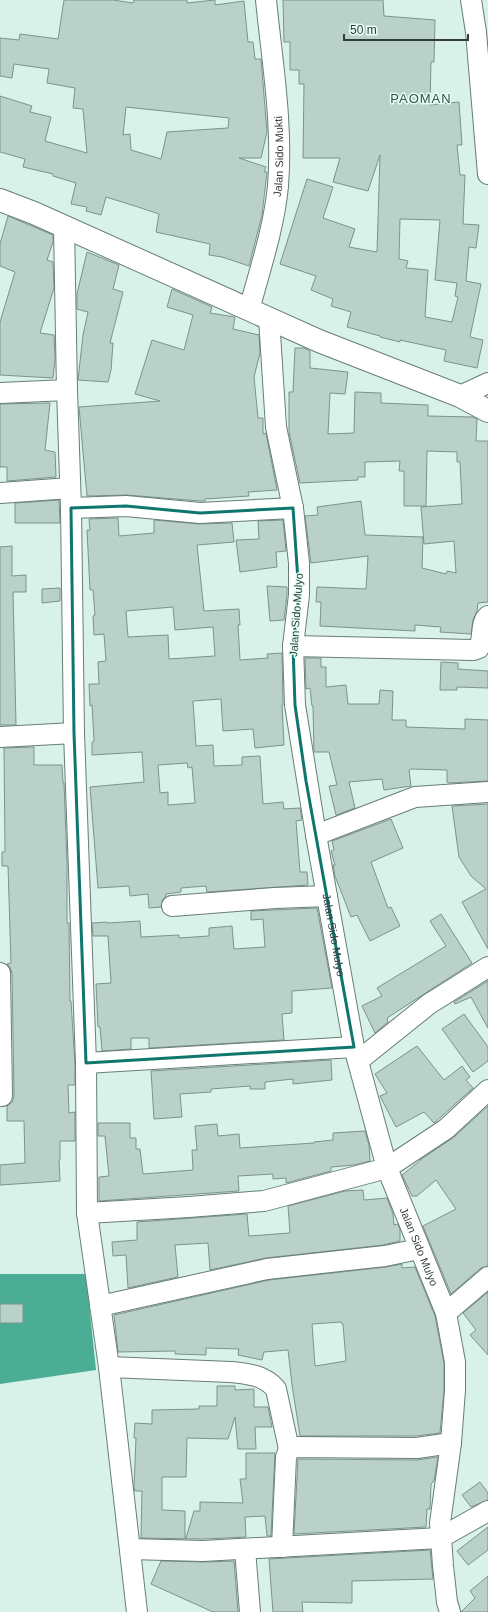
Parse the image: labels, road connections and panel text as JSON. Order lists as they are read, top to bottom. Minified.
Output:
{"streets":{"street":["Jalan Sido Mukti","Jalan Sido Mulyo"]},"districts":["PAOMAN"],"scale_bar":"50 m"}
